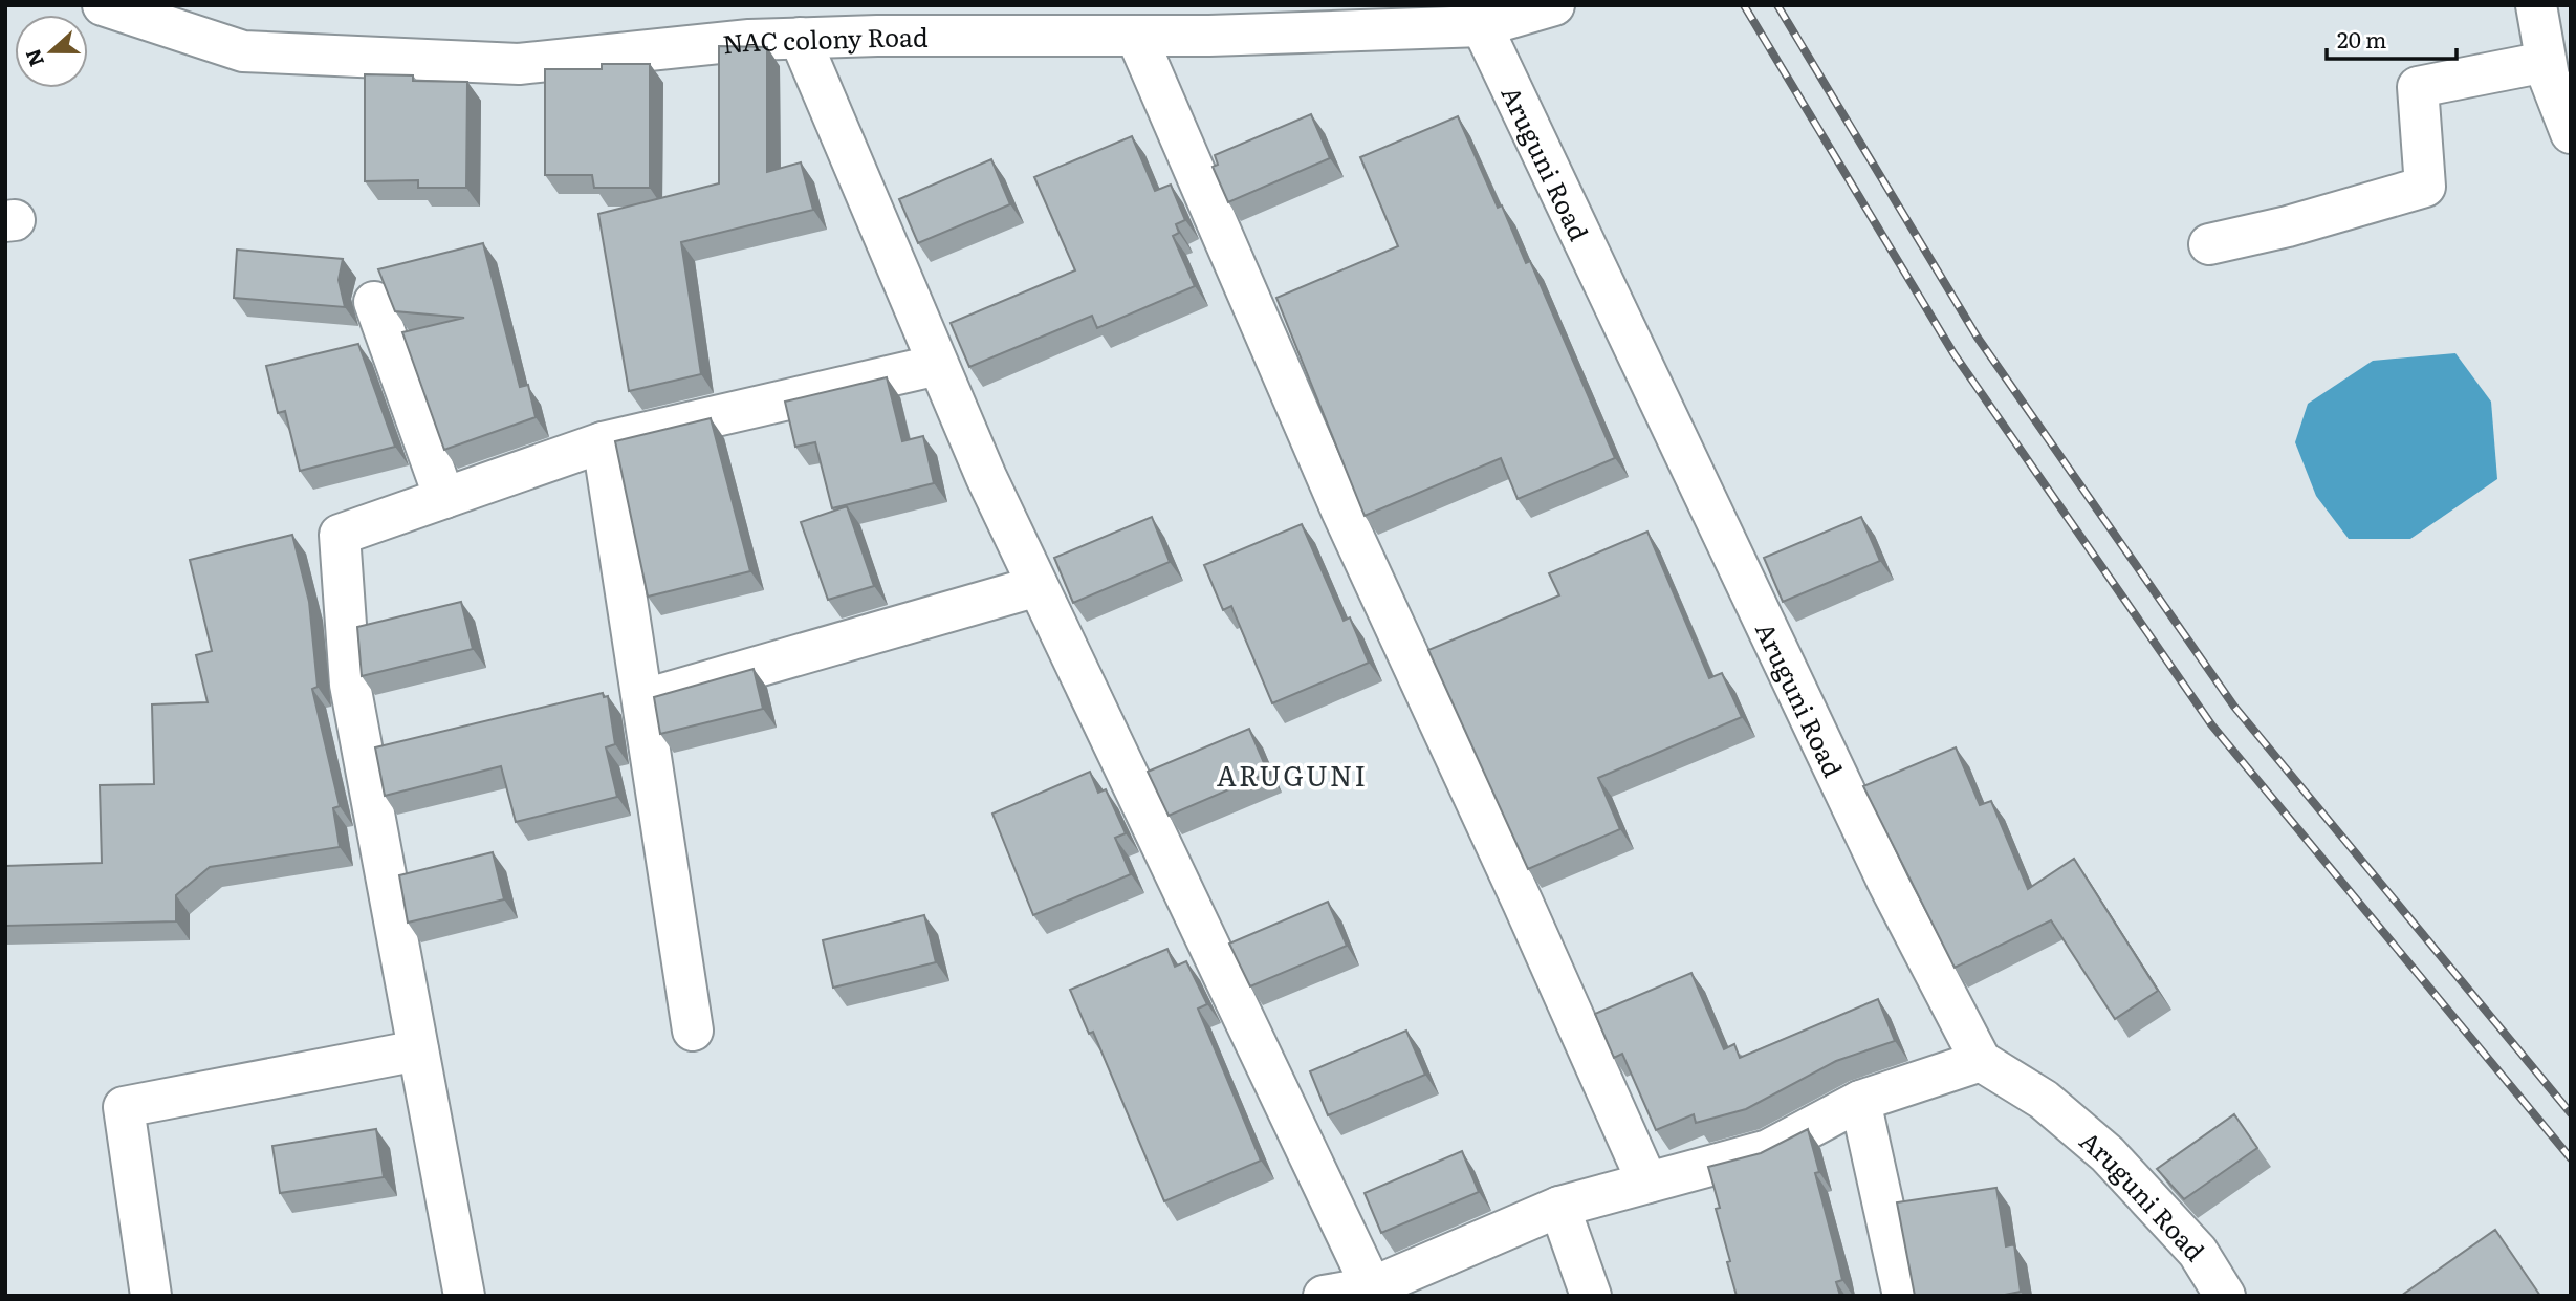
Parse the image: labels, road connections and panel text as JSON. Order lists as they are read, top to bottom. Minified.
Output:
{"streets":{"street":["NAC colony Road","Aruguni Road"]},"crossings":[["NAC colony Road","Aruguni Road"]],"districts":["ARUGUNI"],"scale_bar":"20 m","north":"left"}
